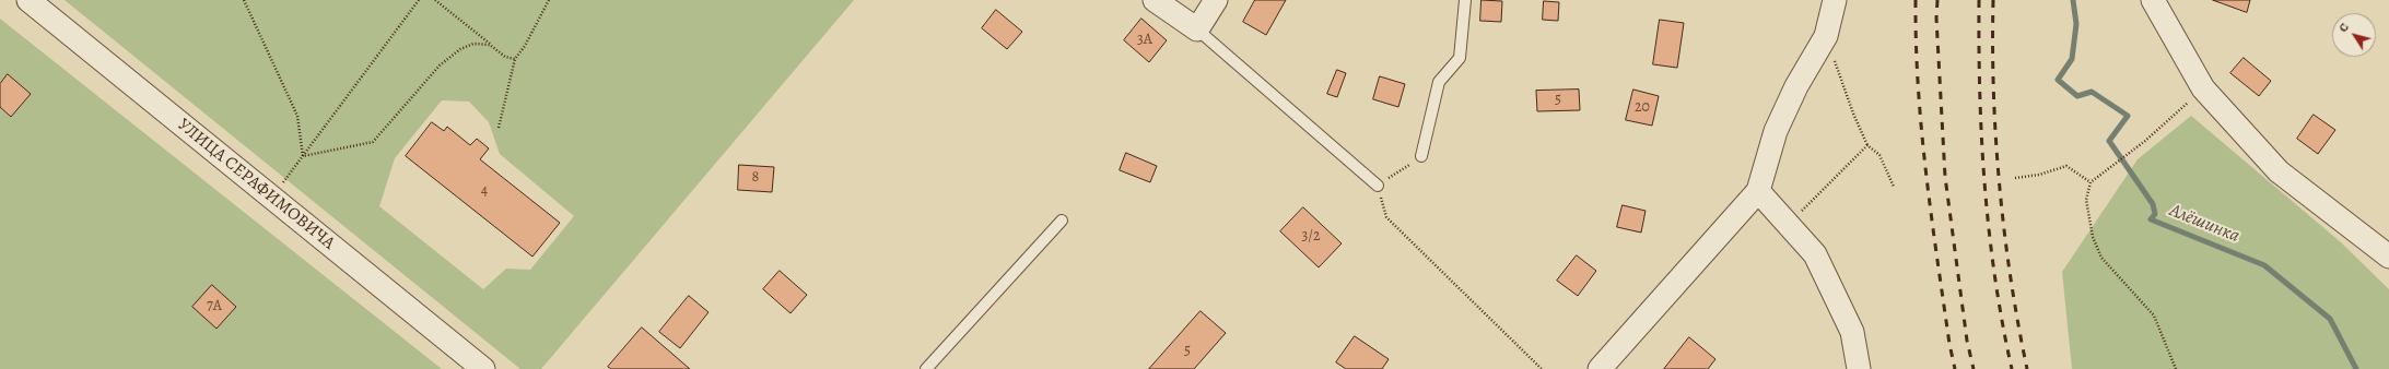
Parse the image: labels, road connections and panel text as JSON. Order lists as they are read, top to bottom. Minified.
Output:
{"streets":{"street":["УЛИЦА СЕРАФИМОВИЧА"]},"water":["Алёшинка"],"house_numbers":["3А","5","20","8","4","3/2","7А","5"],"north":"top left"}
